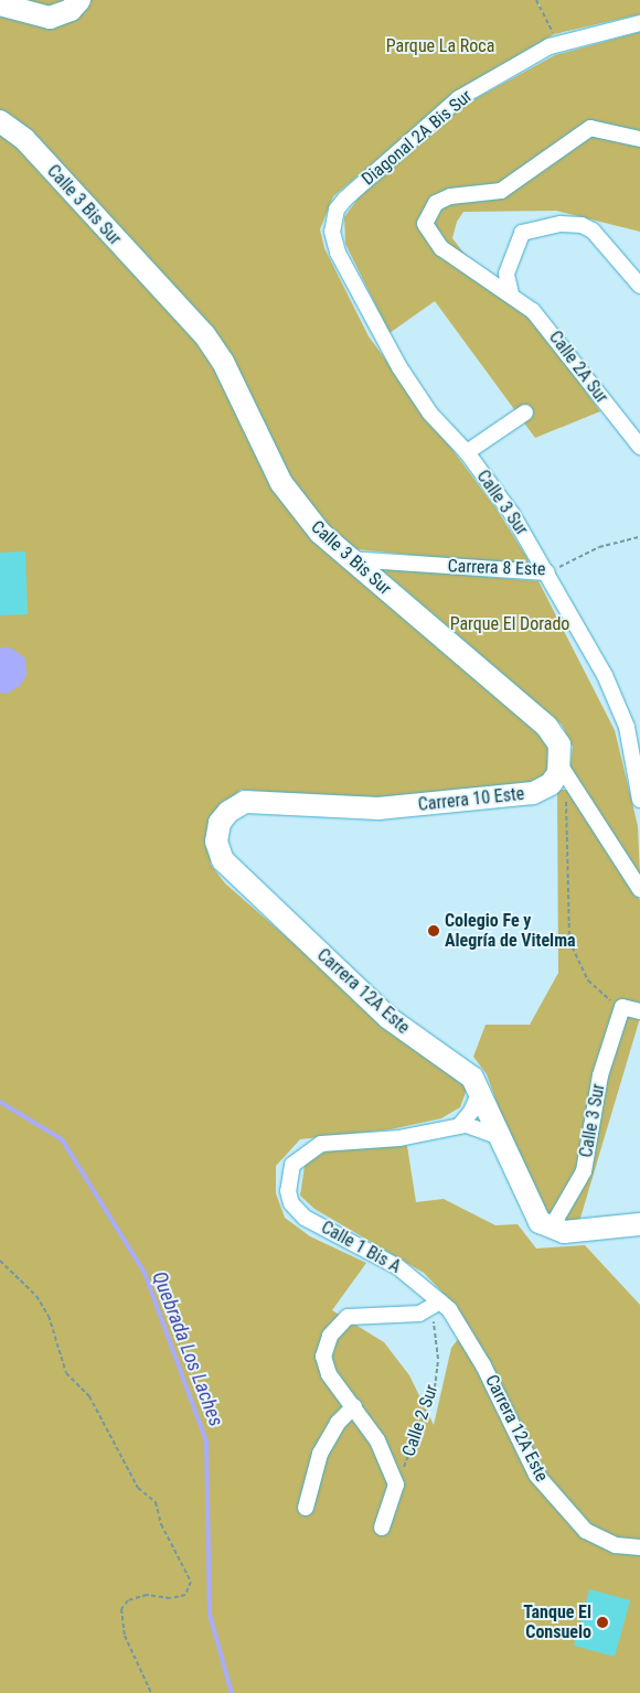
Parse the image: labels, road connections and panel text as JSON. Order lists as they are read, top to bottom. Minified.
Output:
{"streets":{"street":["Diagonal 2A Bis Sur","Calle 3 Bis Sur","Calle 2A Sur","Calle 3 Sur","Carrera 8 Este","Carrera 10 Este","Carrera 12A Este","Calle 1 Bis A"],"path":["Calle 2 Sur"]},"crossings":[["Diagonal 2A Bis Sur","Calle 3 Sur"],["Calle 3 Bis Sur","Carrera 8 Este"],["Calle 3 Bis Sur","Carrera 10 Este"],["Calle 3 Sur","Carrera 8 Este"],["Calle 3 Sur","Carrera 12A Este"],["Carrera 10 Este","Carrera 12A Este"],["Carrera 12A Este","Calle 1 Bis A"],["Carrera 12A Este","Calle 2 Sur"],["Calle 1 Bis A","Calle 2 Sur"]],"water":["Quebrada Los Laches"],"parks":["Parque La Roca","Parque El Dorado"],"places":["Colegio Fe y Alegría de Vitelma","Tanque El Consuelo"]}
